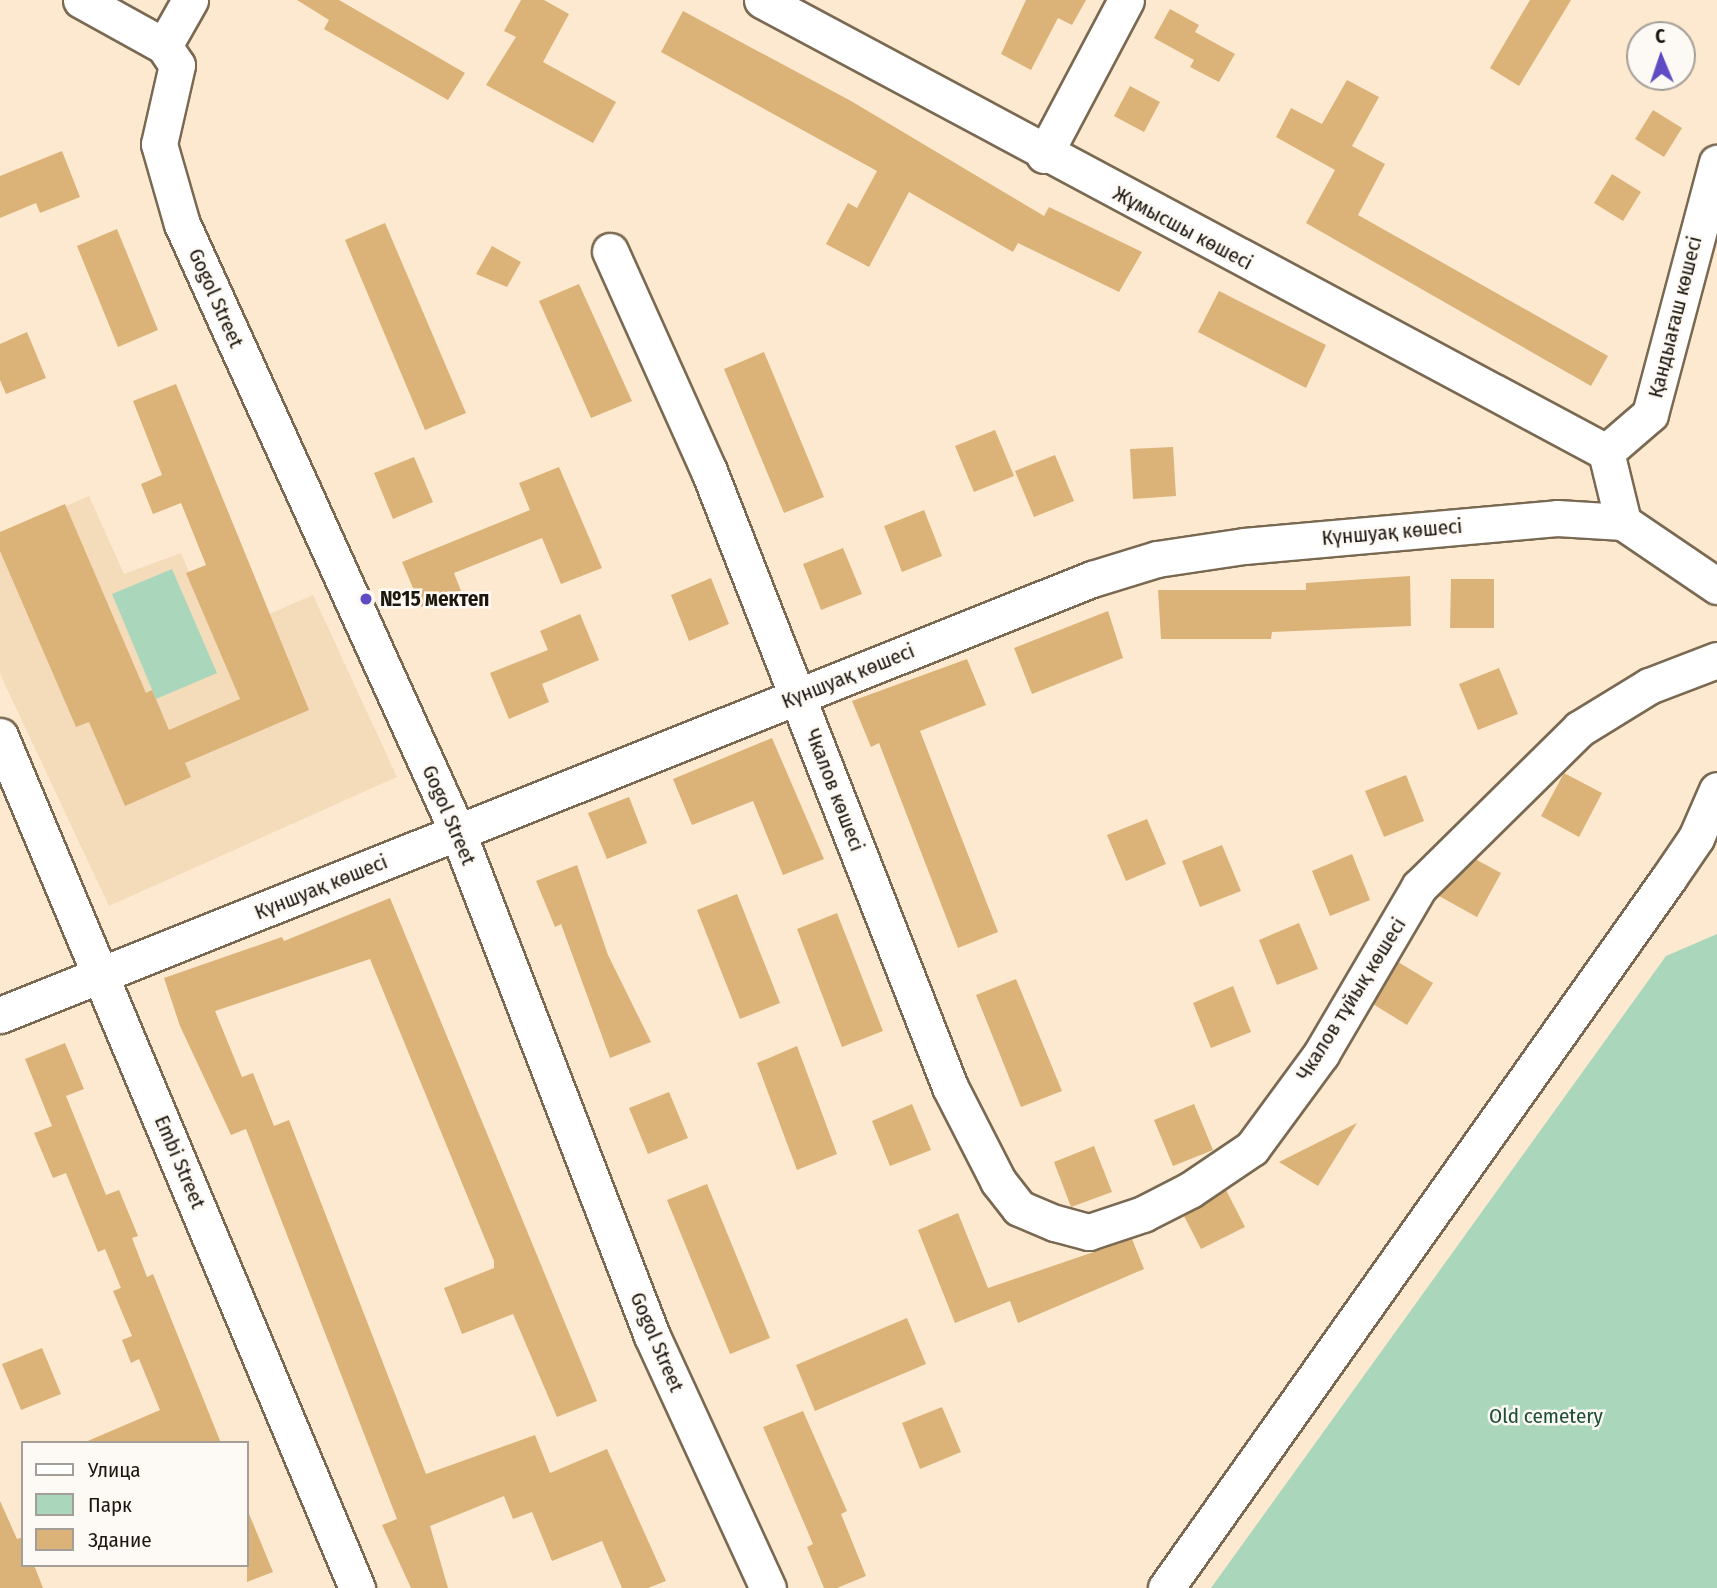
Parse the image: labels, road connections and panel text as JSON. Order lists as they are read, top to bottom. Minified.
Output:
{"streets":{"street":["Жұмысшы көшесі","Gogol Street","Қандыағаш көшесі","Күншуақ көшесі","Чкалов көшесі","Чкалов тұйық көшесі","Embi Street"]},"crossings":[["Жұмысшы көшесі","Қандыағаш көшесі"],["Gogol Street","Күншуақ көшесі"],["Күншуақ көшесі","Чкалов көшесі"],["Күншуақ көшесі","Embi Street"],["Чкалов көшесі","Чкалов тұйық көшесі"]],"parks":["Old cemetery"],"places":["№15 мектеп"],"legend":["Улица","Парк","Здание"],"north":"top"}
